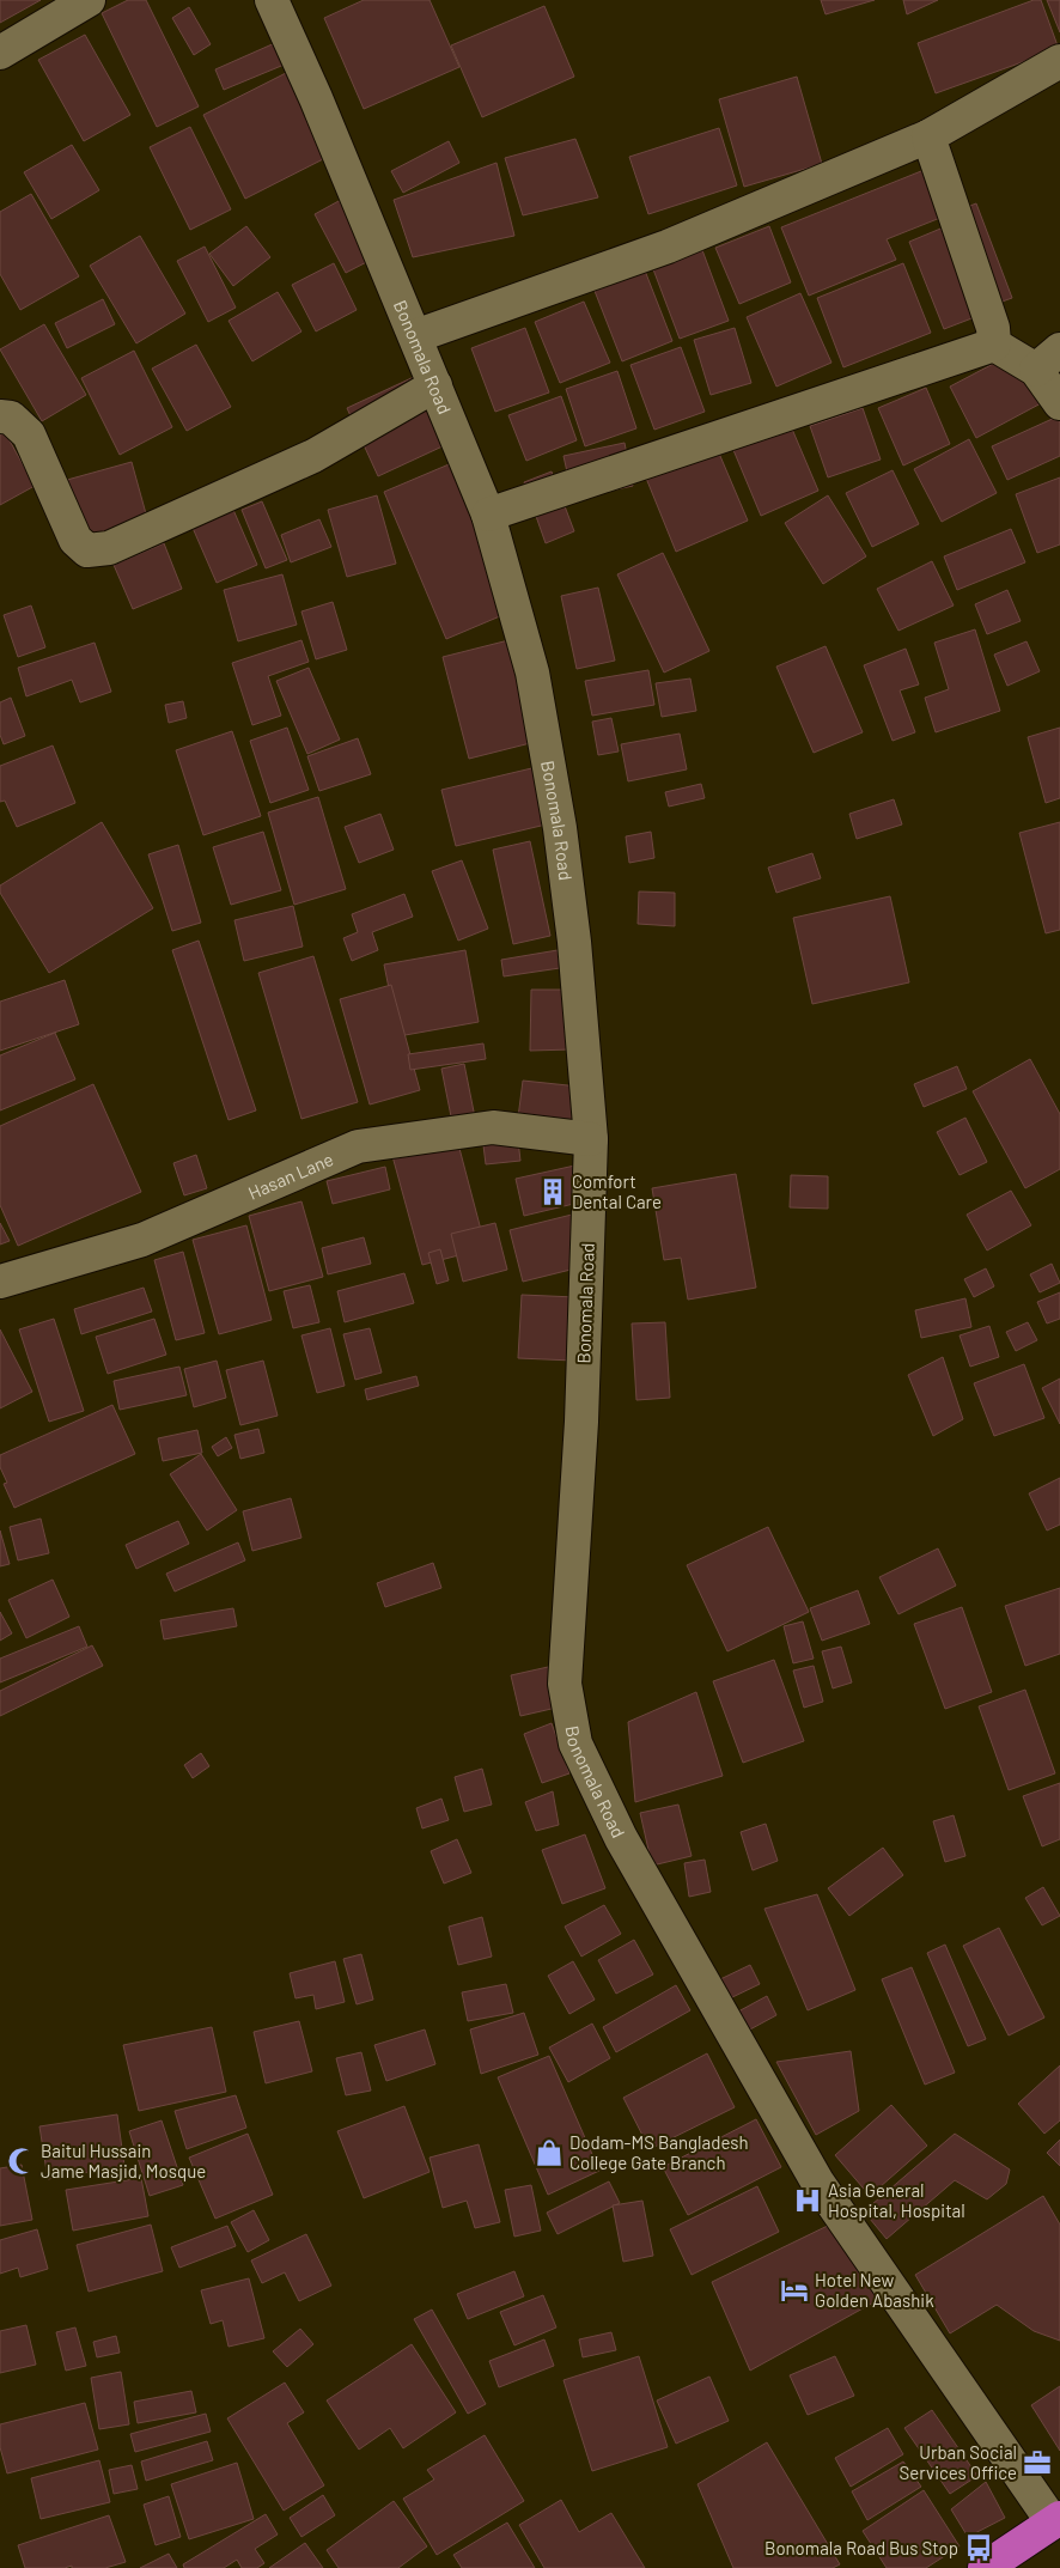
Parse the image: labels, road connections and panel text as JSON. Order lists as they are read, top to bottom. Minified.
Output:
{"streets":{"street":["Bonomala Road","Hasan Lane"]},"crossings":[["Bonomala Road","Hasan Lane"]],"places":{"building":["Comfort Dental Care"],"shop":["Dodam-MS Bangladesh College Gate Branch"],"mosque":["Baitul Hussain Jame Masjid, Mosque"],"hospital":["Asia General Hospital, Hospital"],"hotel":["Hotel New Golden Abashik"],"office":["Urban Social Services Office"],"bus stop":["Bonomala Road Bus Stop"]}}
